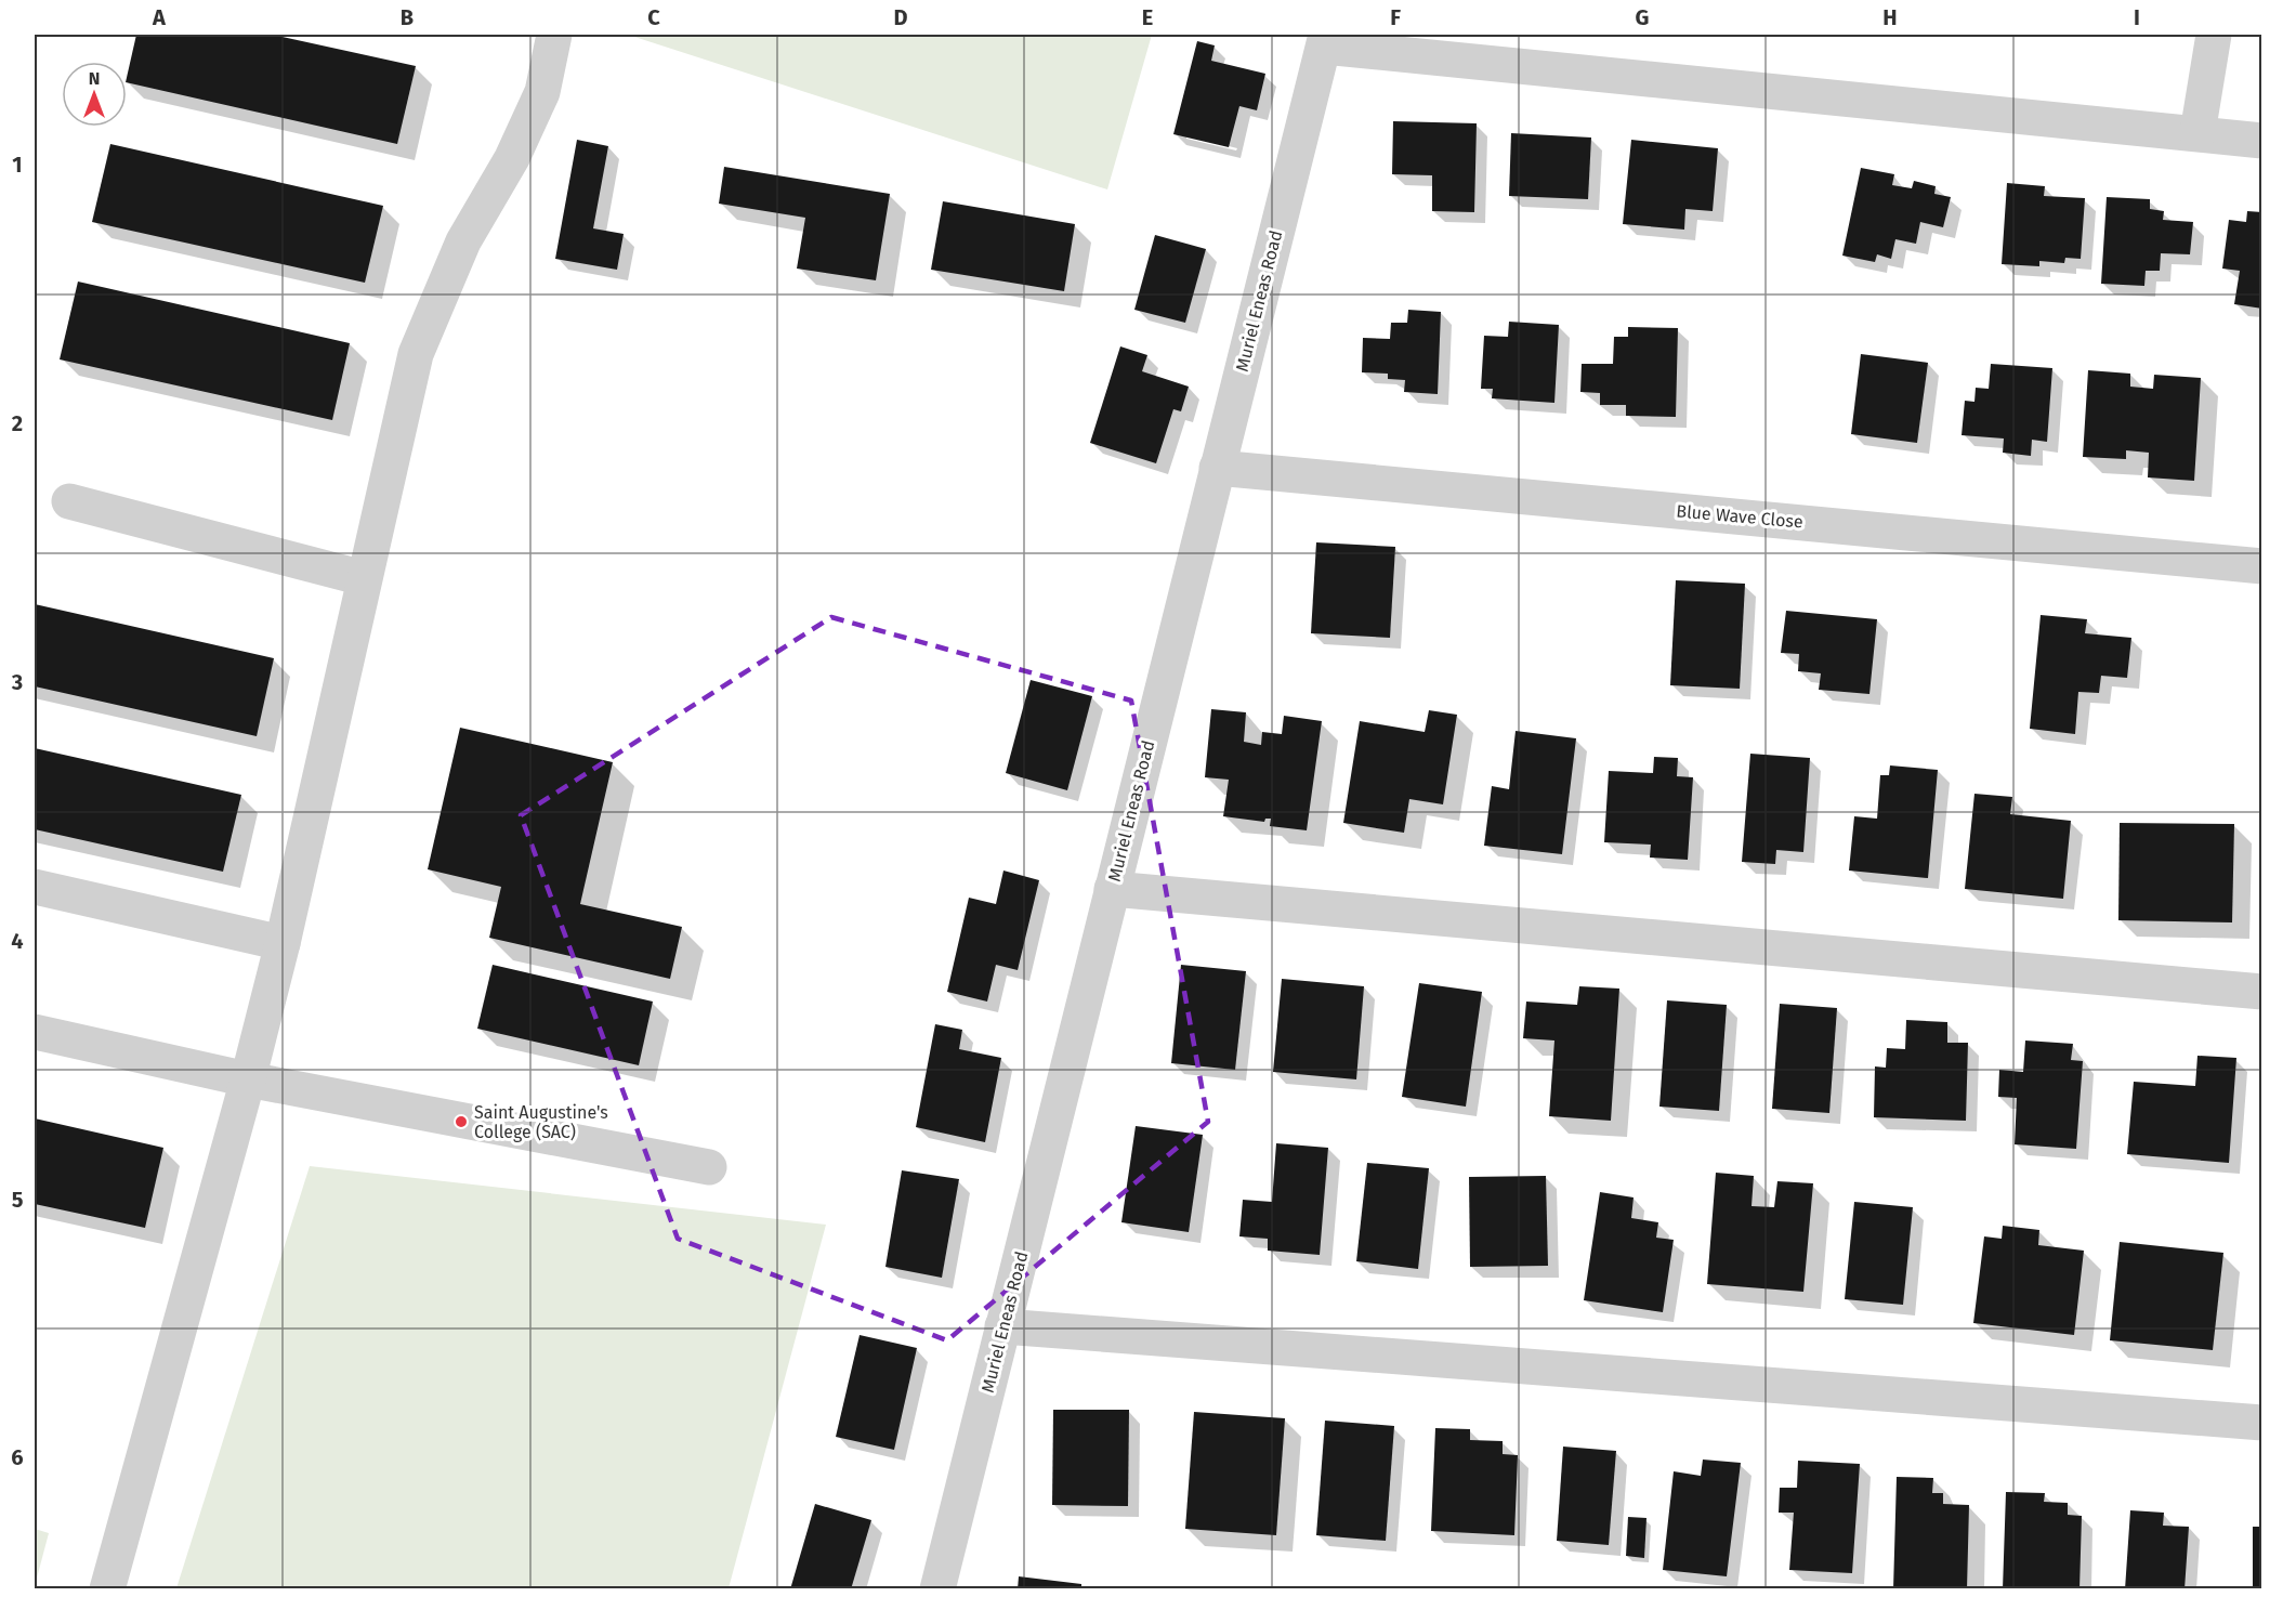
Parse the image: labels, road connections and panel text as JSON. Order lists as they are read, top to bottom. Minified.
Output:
{"streets":{"street":["Muriel Eneas Road","Blue Wave Close"]},"crossings":[["Muriel Eneas Road","Blue Wave Close"]],"places":["Saint Augustine's College (SAC)"],"north":"top","grid":{"columns":["A","B","C","D","E","F","G","H","I"],"rows":["1","2","3","4","5","6"]}}
